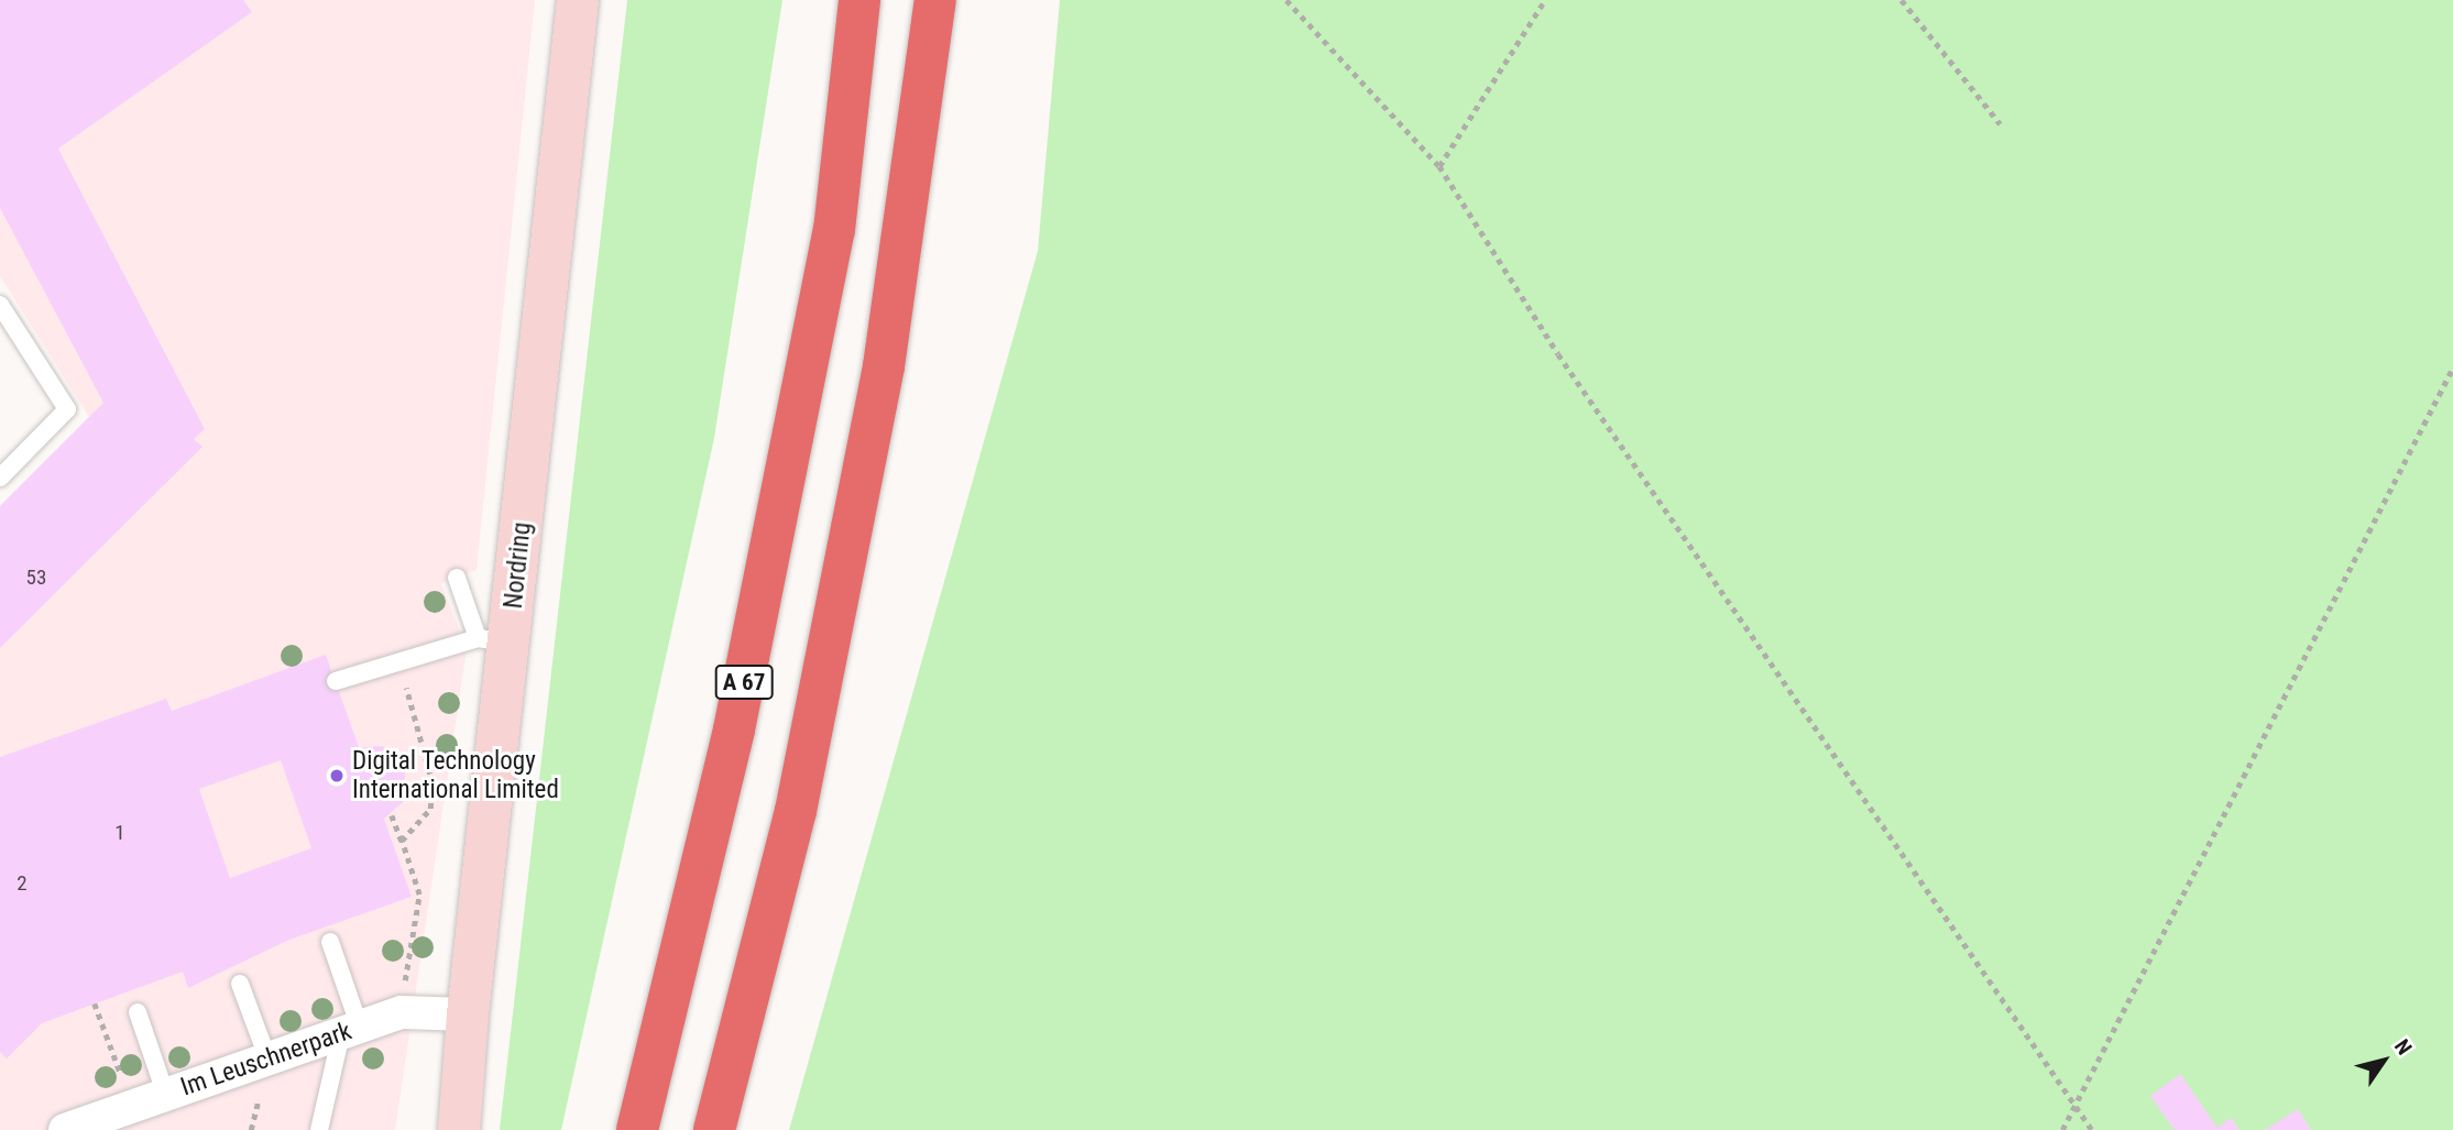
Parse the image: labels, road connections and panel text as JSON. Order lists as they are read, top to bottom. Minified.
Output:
{"streets":{"highway":["A 67"],"main road":["Nordring"],"street":["Im Leuschnerpark"]},"crossings":[["Nordring","Im Leuschnerpark"]],"places":["Digital Technology International Limited"],"house_numbers":["53","1","2"],"north":"top right"}
